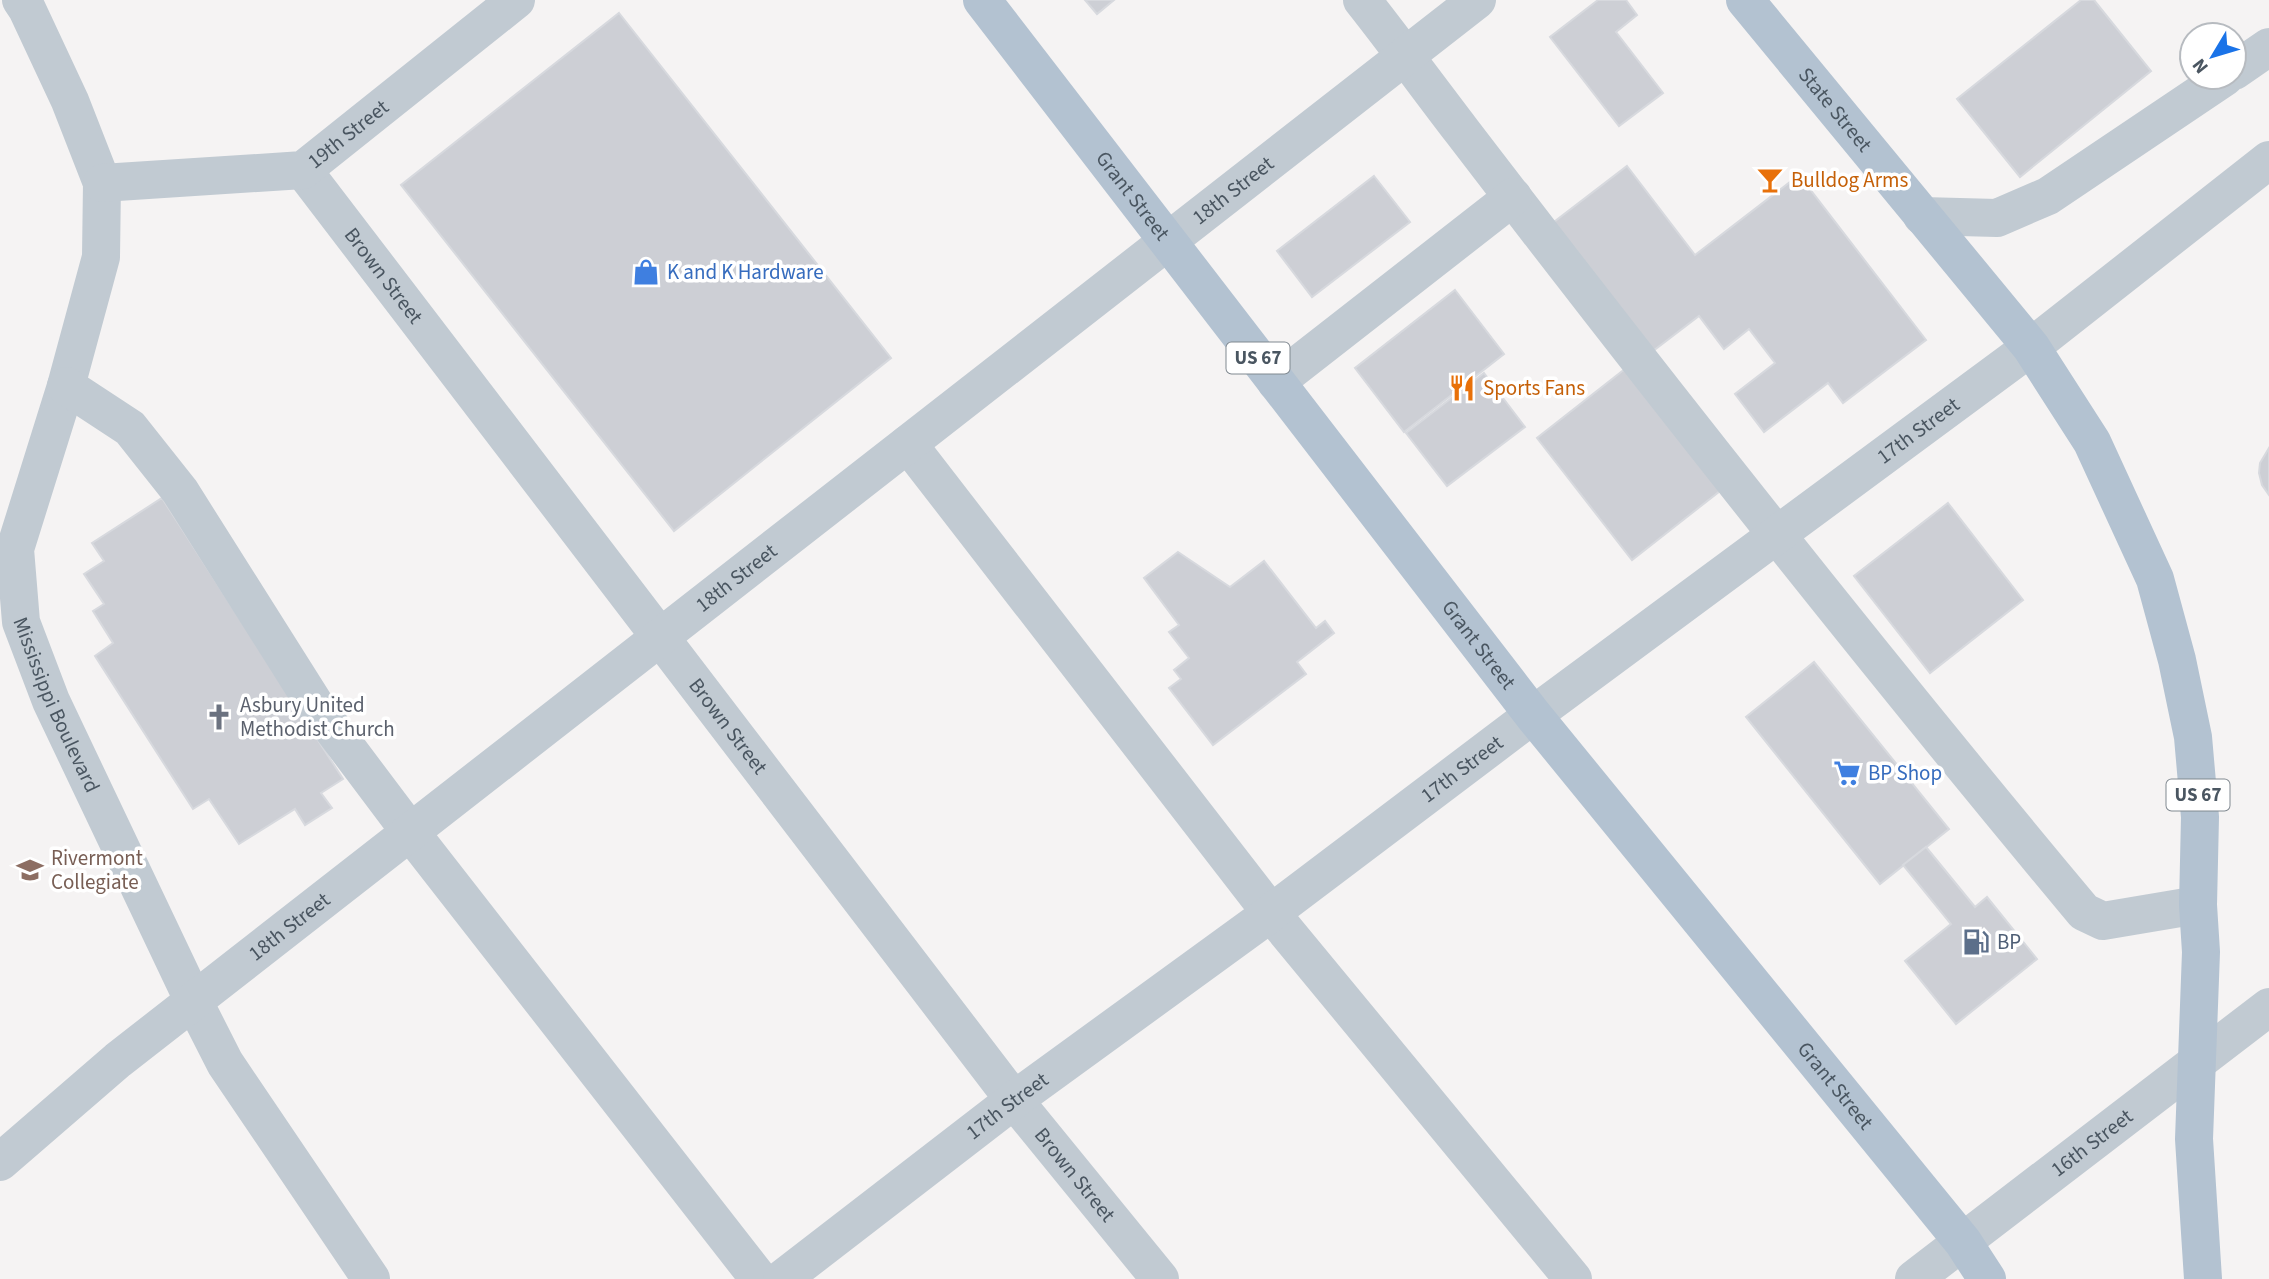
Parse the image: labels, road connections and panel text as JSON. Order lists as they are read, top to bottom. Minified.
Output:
{"streets":{"main road":["State Street","Grant Street","US 67"],"street":["19th Street","18th Street","Brown Street","17th Street","Mississippi Boulevard","16th Street"]},"crossings":[["State Street","US 67"],["State Street","17th Street"],["19th Street","Brown Street"],["19th Street","Mississippi Boulevard"],["18th Street","Grant Street"],["18th Street","Brown Street"],["18th Street","Mississippi Boulevard"],["Grant Street","17th Street"],["Grant Street","16th Street"],["Brown Street","17th Street"],["US 67","17th Street"],["US 67","16th Street"]],"places":{"bar":["Bulldog Arms"],"shop":["K and K Hardware"],"restaurant":["Sports Fans"],"church":["Asbury United Methodist Church"],"supermarket":["BP Shop"],"school or university":["Rivermont Collegiate"],"fuel station":["BP"]},"north":"bottom left"}
